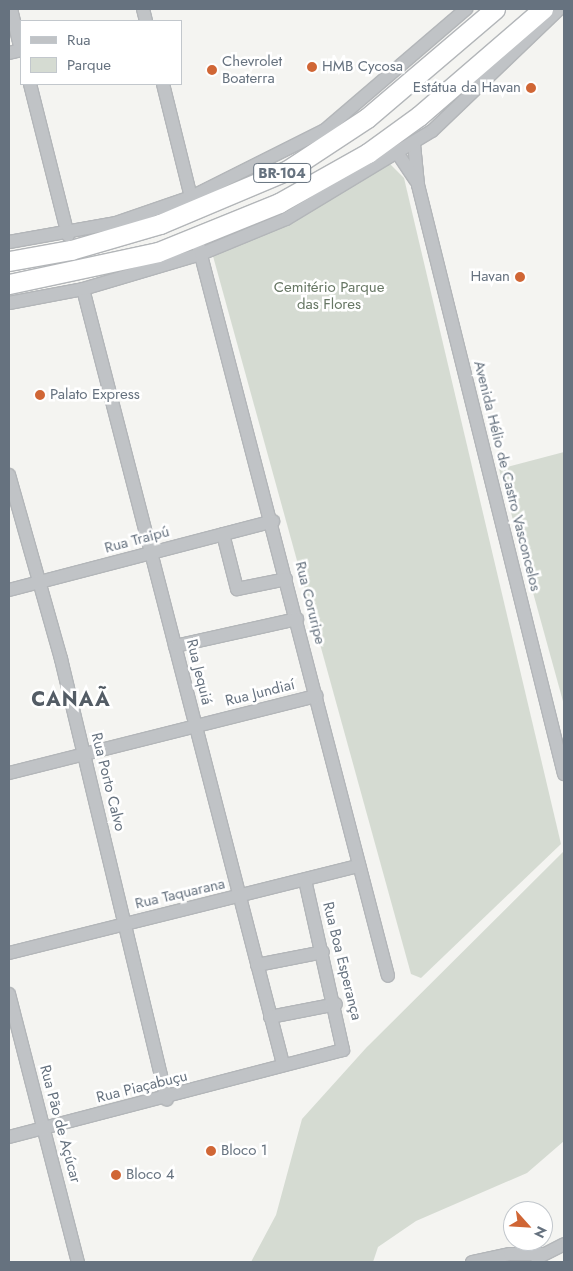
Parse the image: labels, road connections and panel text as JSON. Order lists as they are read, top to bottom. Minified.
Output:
{"streets":{"highway":["BR-104"],"street":["Avenida Hélio de Castro Vasconcelos","Rua Traipú","Rua Coruripe","Rua Jequiá","Rua Jundiaí","Rua Porto Calvo","Rua Taquarana","Rua Boa Esperança","Rua Piaçabuçu","Rua Pão de Açúcar"]},"crossings":[["BR-104","Rua Coruripe"],["Rua Traipú","Rua Coruripe"],["Rua Traipú","Rua Jequiá"],["Rua Traipú","Rua Porto Calvo"],["Rua Coruripe","Rua Jundiaí"],["Rua Coruripe","Rua Taquarana"],["Rua Jequiá","Rua Jundiaí"],["Rua Jequiá","Rua Taquarana"],["Rua Jequiá","Rua Piaçabuçu"],["Rua Jundiaí","Rua Porto Calvo"],["Rua Porto Calvo","Rua Taquarana"],["Rua Porto Calvo","Rua Piaçabuçu"],["Rua Taquarana","Rua Boa Esperança"],["Rua Boa Esperança","Rua Piaçabuçu"],["Rua Piaçabuçu","Rua Pão de Açúcar"]],"districts":["CANAÃ"],"parks":["Cemitério Parque das Flores"],"places":["HMB Cycosa","Chevrolet Boaterra","Estátua da Havan","Havan","Palato Express","Bloco 1","Bloco 4"],"legend":["Rua","Parque"],"north":"bottom right"}
